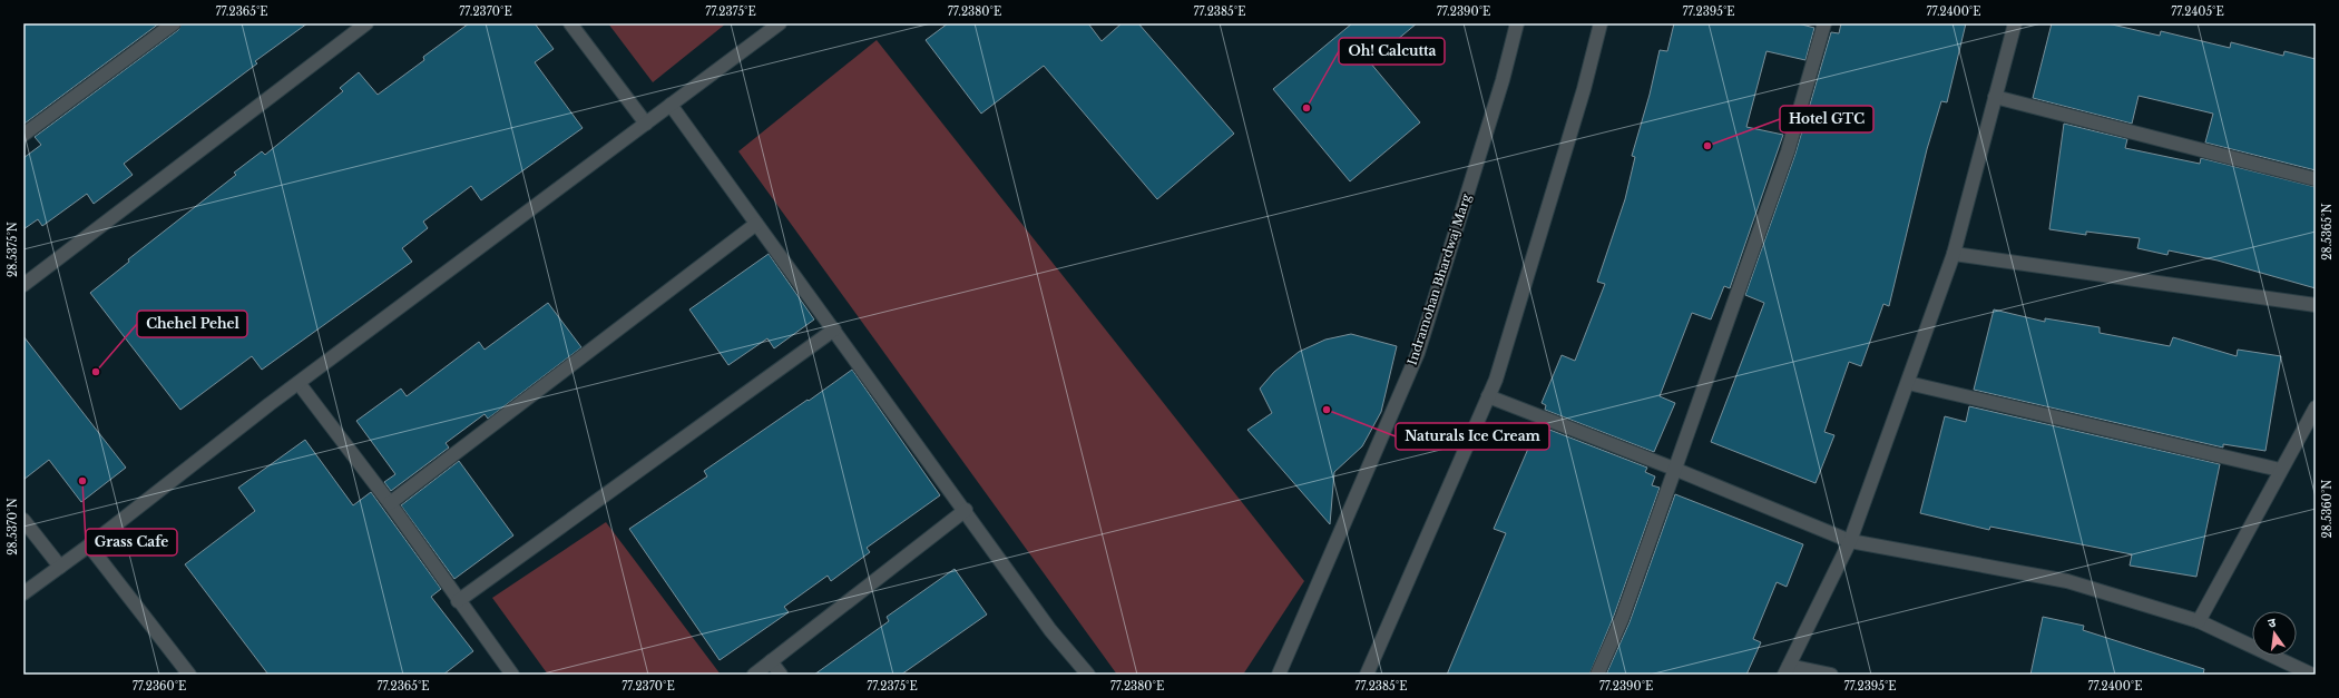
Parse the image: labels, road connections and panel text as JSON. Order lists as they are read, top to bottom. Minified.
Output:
{"streets":{"street":["Indramohan Bhardwaj Marg"]},"places":["Oh! Calcutta","Hotel GTC","Chehel Pehel","Naturals Ice Cream","Grass Cafe"],"north":"top","coordinates":["77.2365°E","77.2370°E","77.2375°E","77.2380°E","77.2385°E","77.2390°E","77.2395°E","77.2400°E","77.2405°E","28.5365°N","28.5375°N","28.5360°N","28.5370°N","77.2360°E"]}
